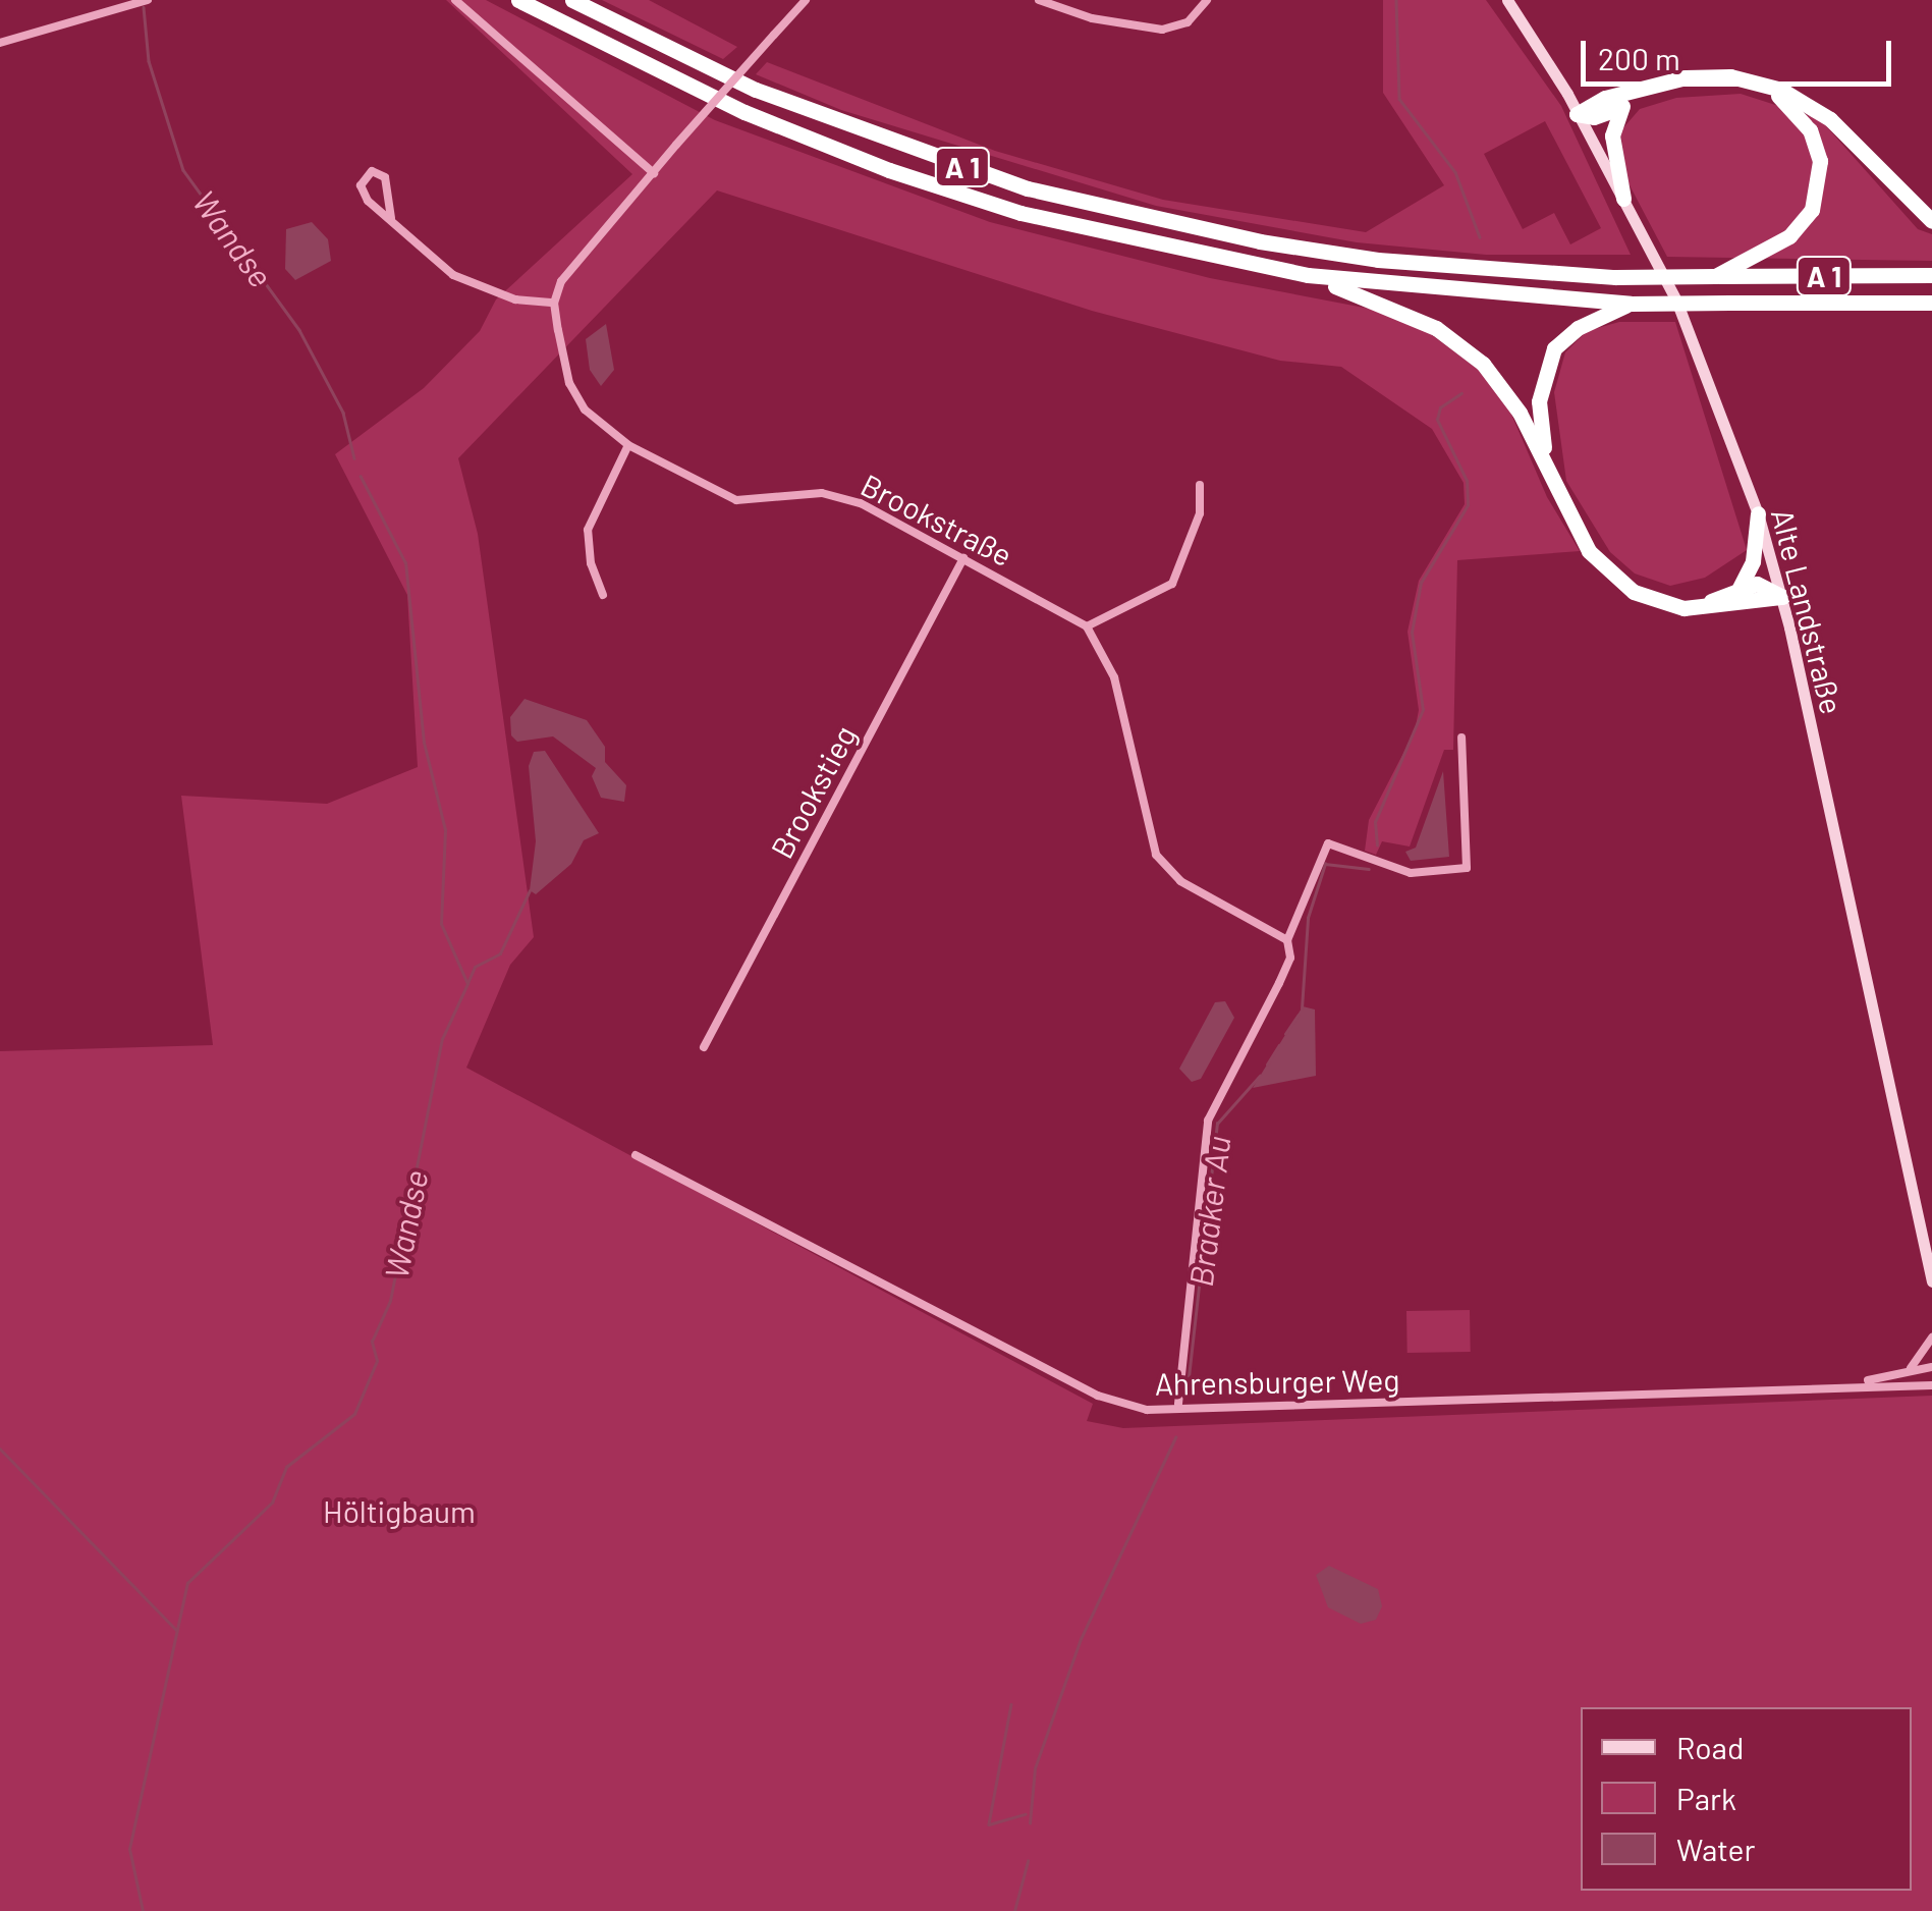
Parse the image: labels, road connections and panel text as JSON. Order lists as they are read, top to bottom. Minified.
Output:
{"streets":{"highway":["A 1"],"main road":["Alte Landstraße"],"street":["Brookstraße","Brookstieg","Ahrensburger Weg"]},"crossings":[["Brookstraße","Brookstieg"]],"water":["Wandse","Braaker Au"],"parks":["Höltigbaum"],"legend":["Road","Park","Water"],"scale_bar":"200 m"}
